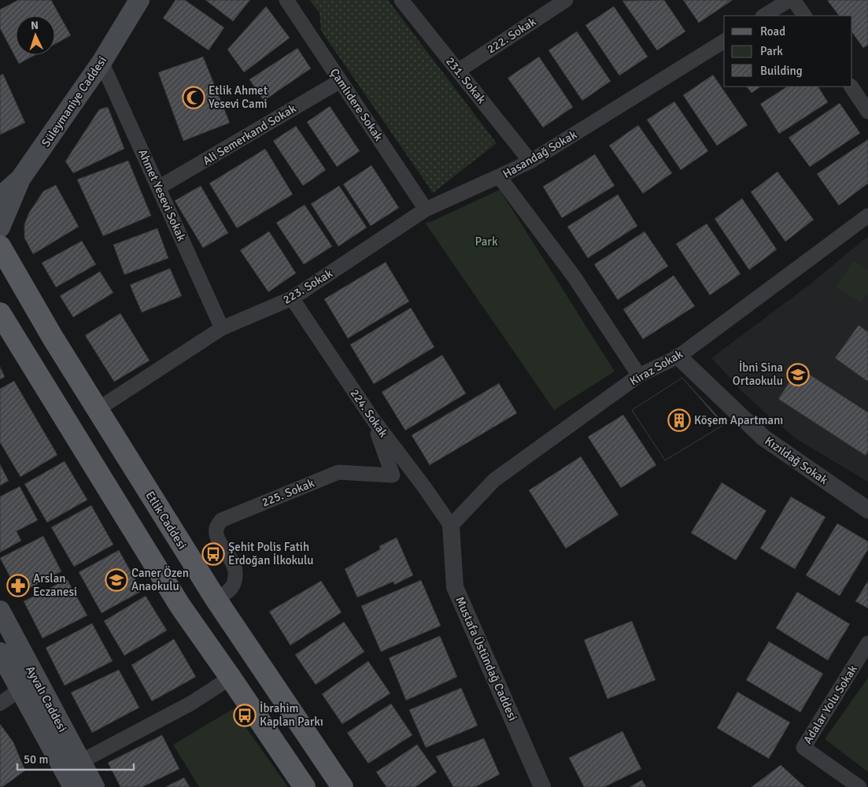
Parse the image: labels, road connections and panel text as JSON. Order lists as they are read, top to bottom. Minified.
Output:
{"streets":{"main road":["Süleymaniye Caddesi","Etlik Caddesi","Ayvalı Caddesi"],"street":["222. Sokak","231. Sokak","Çamlıdere Sokak","Ali Semerkand Sokak","Hasandağ Sokak","Ahmet Yesevi Sokak","223. Sokak","Kiraz Sokak","224. Sokak","Kızıldağ Sokak","225. Sokak","Mustafa Üstündağ Caddesi","Adalar Yolu Sokak"]},"crossings":[["222. Sokak","231. Sokak"],["231. Sokak","Hasandağ Sokak"],["Süleymaniye Caddesi","Ahmet Yesevi Sokak"],["Çamlıdere Sokak","Ali Semerkand Sokak"],["Çamlıdere Sokak","223. Sokak"],["Ali Semerkand Sokak","Ahmet Yesevi Sokak"],["Hasandağ Sokak","223. Sokak"],["Hasandağ Sokak","Kiraz Sokak"],["Ahmet Yesevi Sokak","223. Sokak"],["223. Sokak","224. Sokak"],["223. Sokak","Etlik Caddesi"],["Kiraz Sokak","224. Sokak"],["Kiraz Sokak","Kızıldağ Sokak"],["Kiraz Sokak","Mustafa Üstündağ Caddesi"],["224. Sokak","225. Sokak"],["224. Sokak","Mustafa Üstündağ Caddesi"],["225. Sokak","Etlik Caddesi"]],"parks":["Park"],"places":{"mosque":["Etlik Ahmet Yesevi Cami"],"school or university":["İbni Sina Ortaokulu","Caner Özen Anaokulu"],"building":["Köşem Apartmanı"],"bus stop":["Şehit Polis Fatih Erdoğan İlkokulu","İbrahim Kaplan Parkı"],"pharmacy":["Arslan Eczanesi"]},"legend":["Road","Park","Building"],"scale_bar":"50 m","north":"top"}
